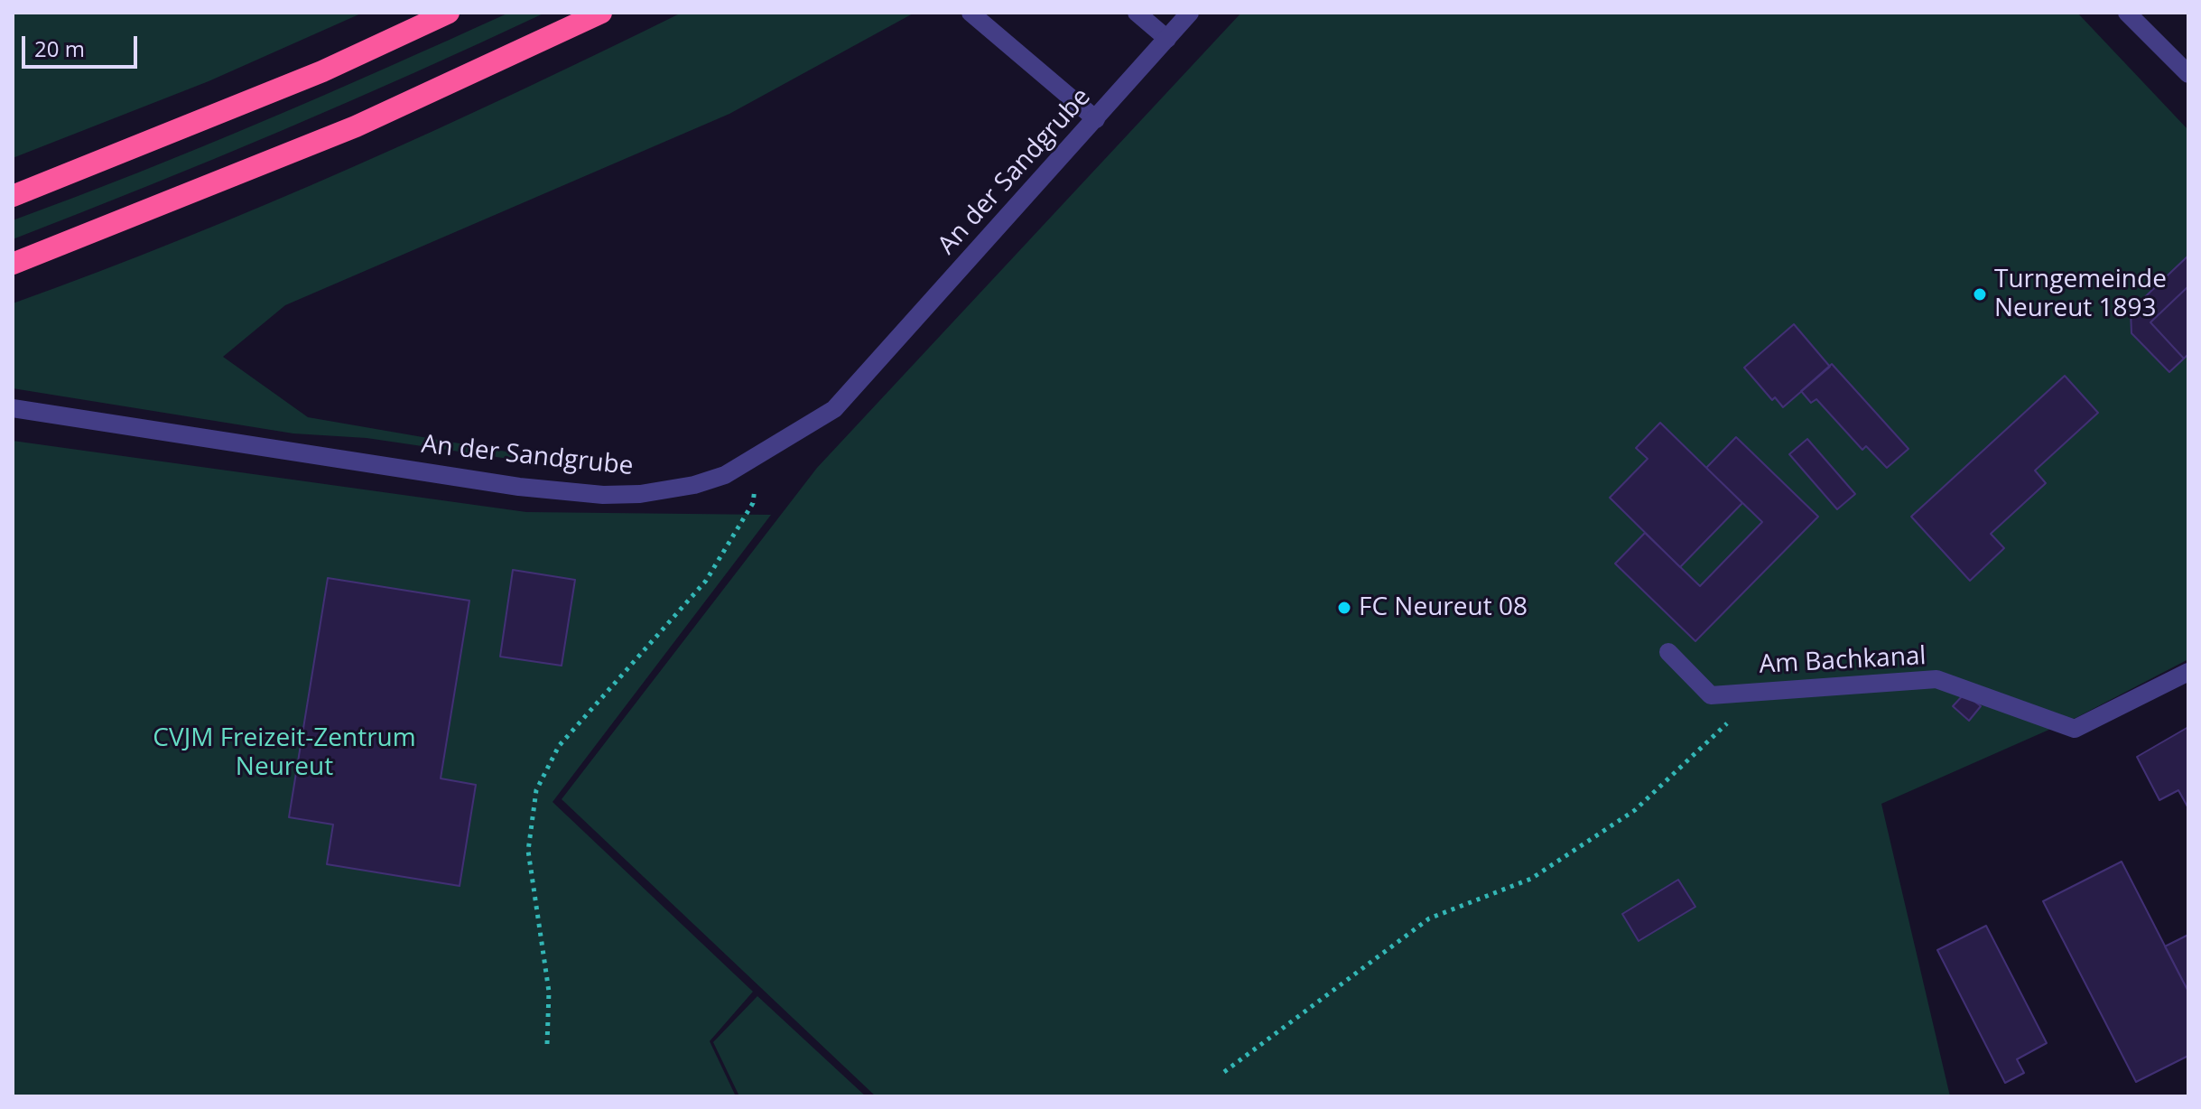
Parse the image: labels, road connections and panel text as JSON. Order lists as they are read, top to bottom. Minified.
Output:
{"streets":{"street":["An der Sandgrube","Am Bachkanal"]},"parks":["CVJM Freizeit-Zentrum Neureut"],"places":["Turngemeinde Neureut 1893","FC Neureut 08"],"scale_bar":"20 m"}
